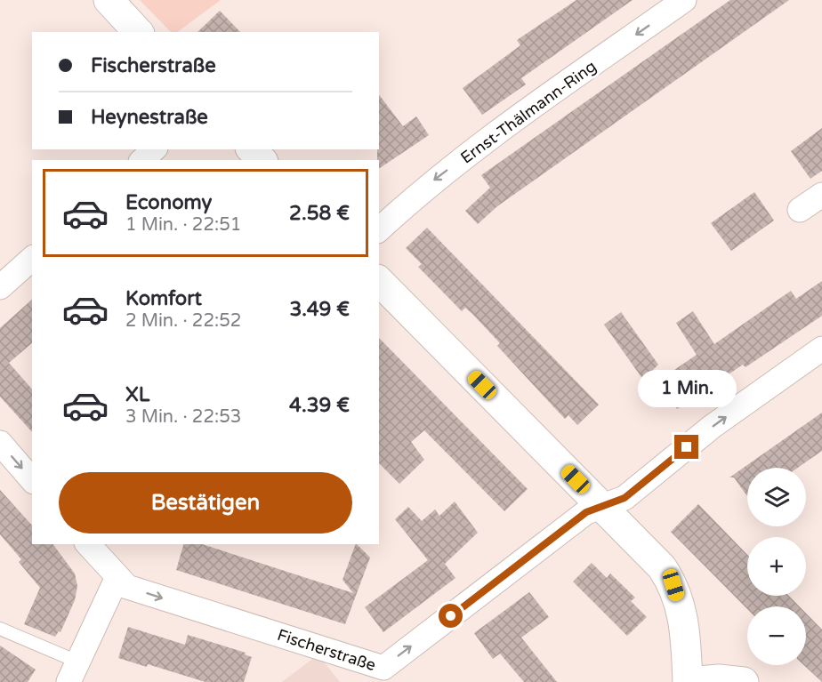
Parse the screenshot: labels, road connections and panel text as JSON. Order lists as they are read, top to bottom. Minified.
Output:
{"streets":{"street":["Ernst-Thälmann-Ring","Fischerstraße"]},"one_way":["Ernst-Thälmann-Ring","Fischerstraße"],"page":{"banner":["Fischerstraße","Heynestraße"],"list":[{"name":"Economy","note":"1 Min. · 22:51","value":"2.58 €"},{"name":"Komfort","note":"2 Min. · 22:52","value":"3.49 €"},{"name":"XL","note":"3 Min. · 22:53","value":"4.39 €"}],"bubble":"1 Min.","buttons":"Bestätigen","map_buttons":["+","−"]}}
